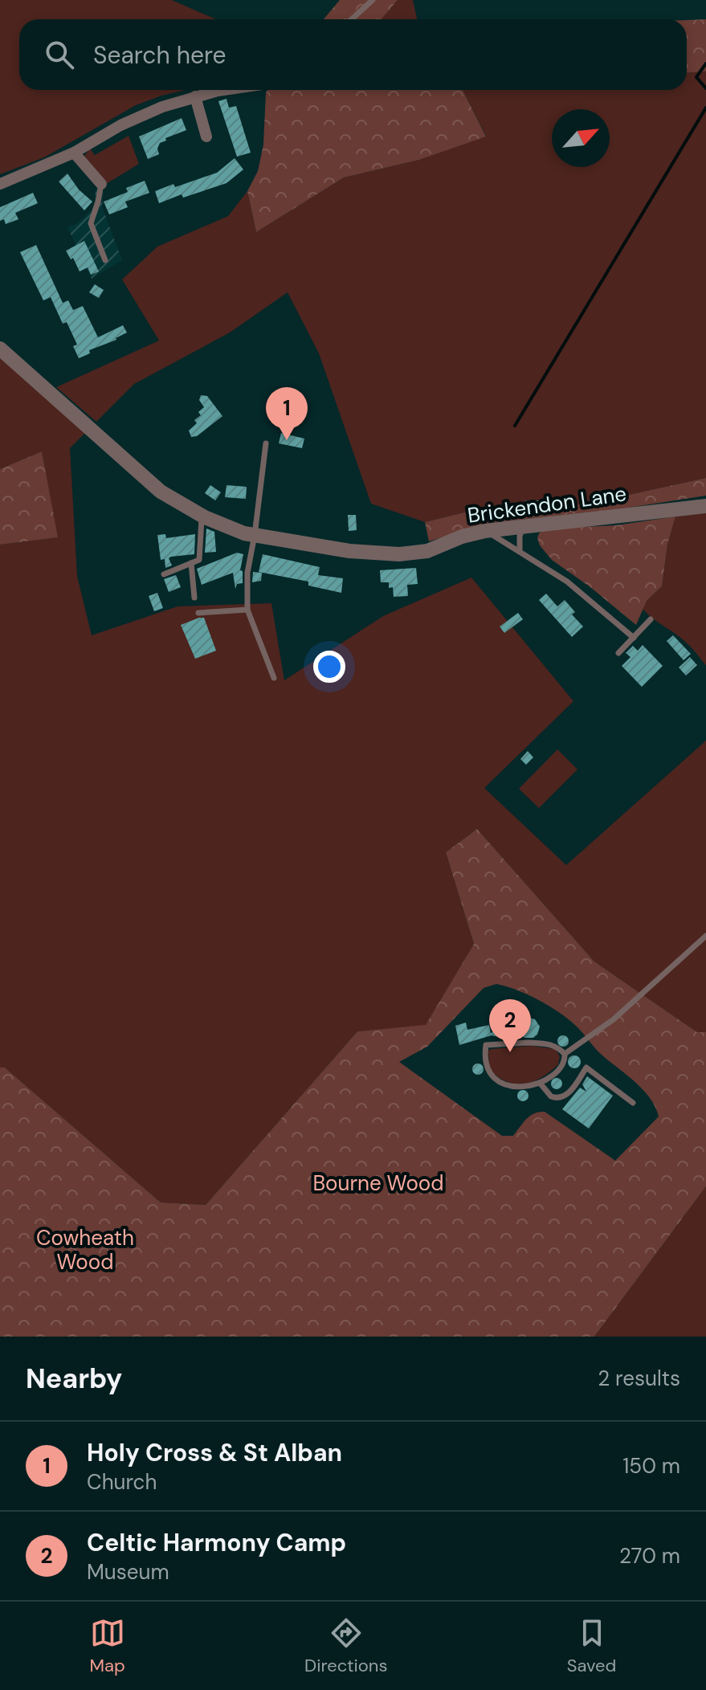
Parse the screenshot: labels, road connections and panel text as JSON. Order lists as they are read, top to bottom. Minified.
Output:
{"streets":{"street":["Brickendon Lane"]},"parks":["Bourne Wood","Cowheath Wood"],"north":"top right","page":{"search":"Search here","pins":["1","2"],"heading":["Nearby","2 results"],"list":[{"mark":"1","name":"Holy Cross & St Alban","note":"Church","value":"150 m"},{"mark":"2","name":"Celtic Harmony Camp","note":"Museum","value":"270 m"}],"nav":["Map","Directions","Saved"]}}
